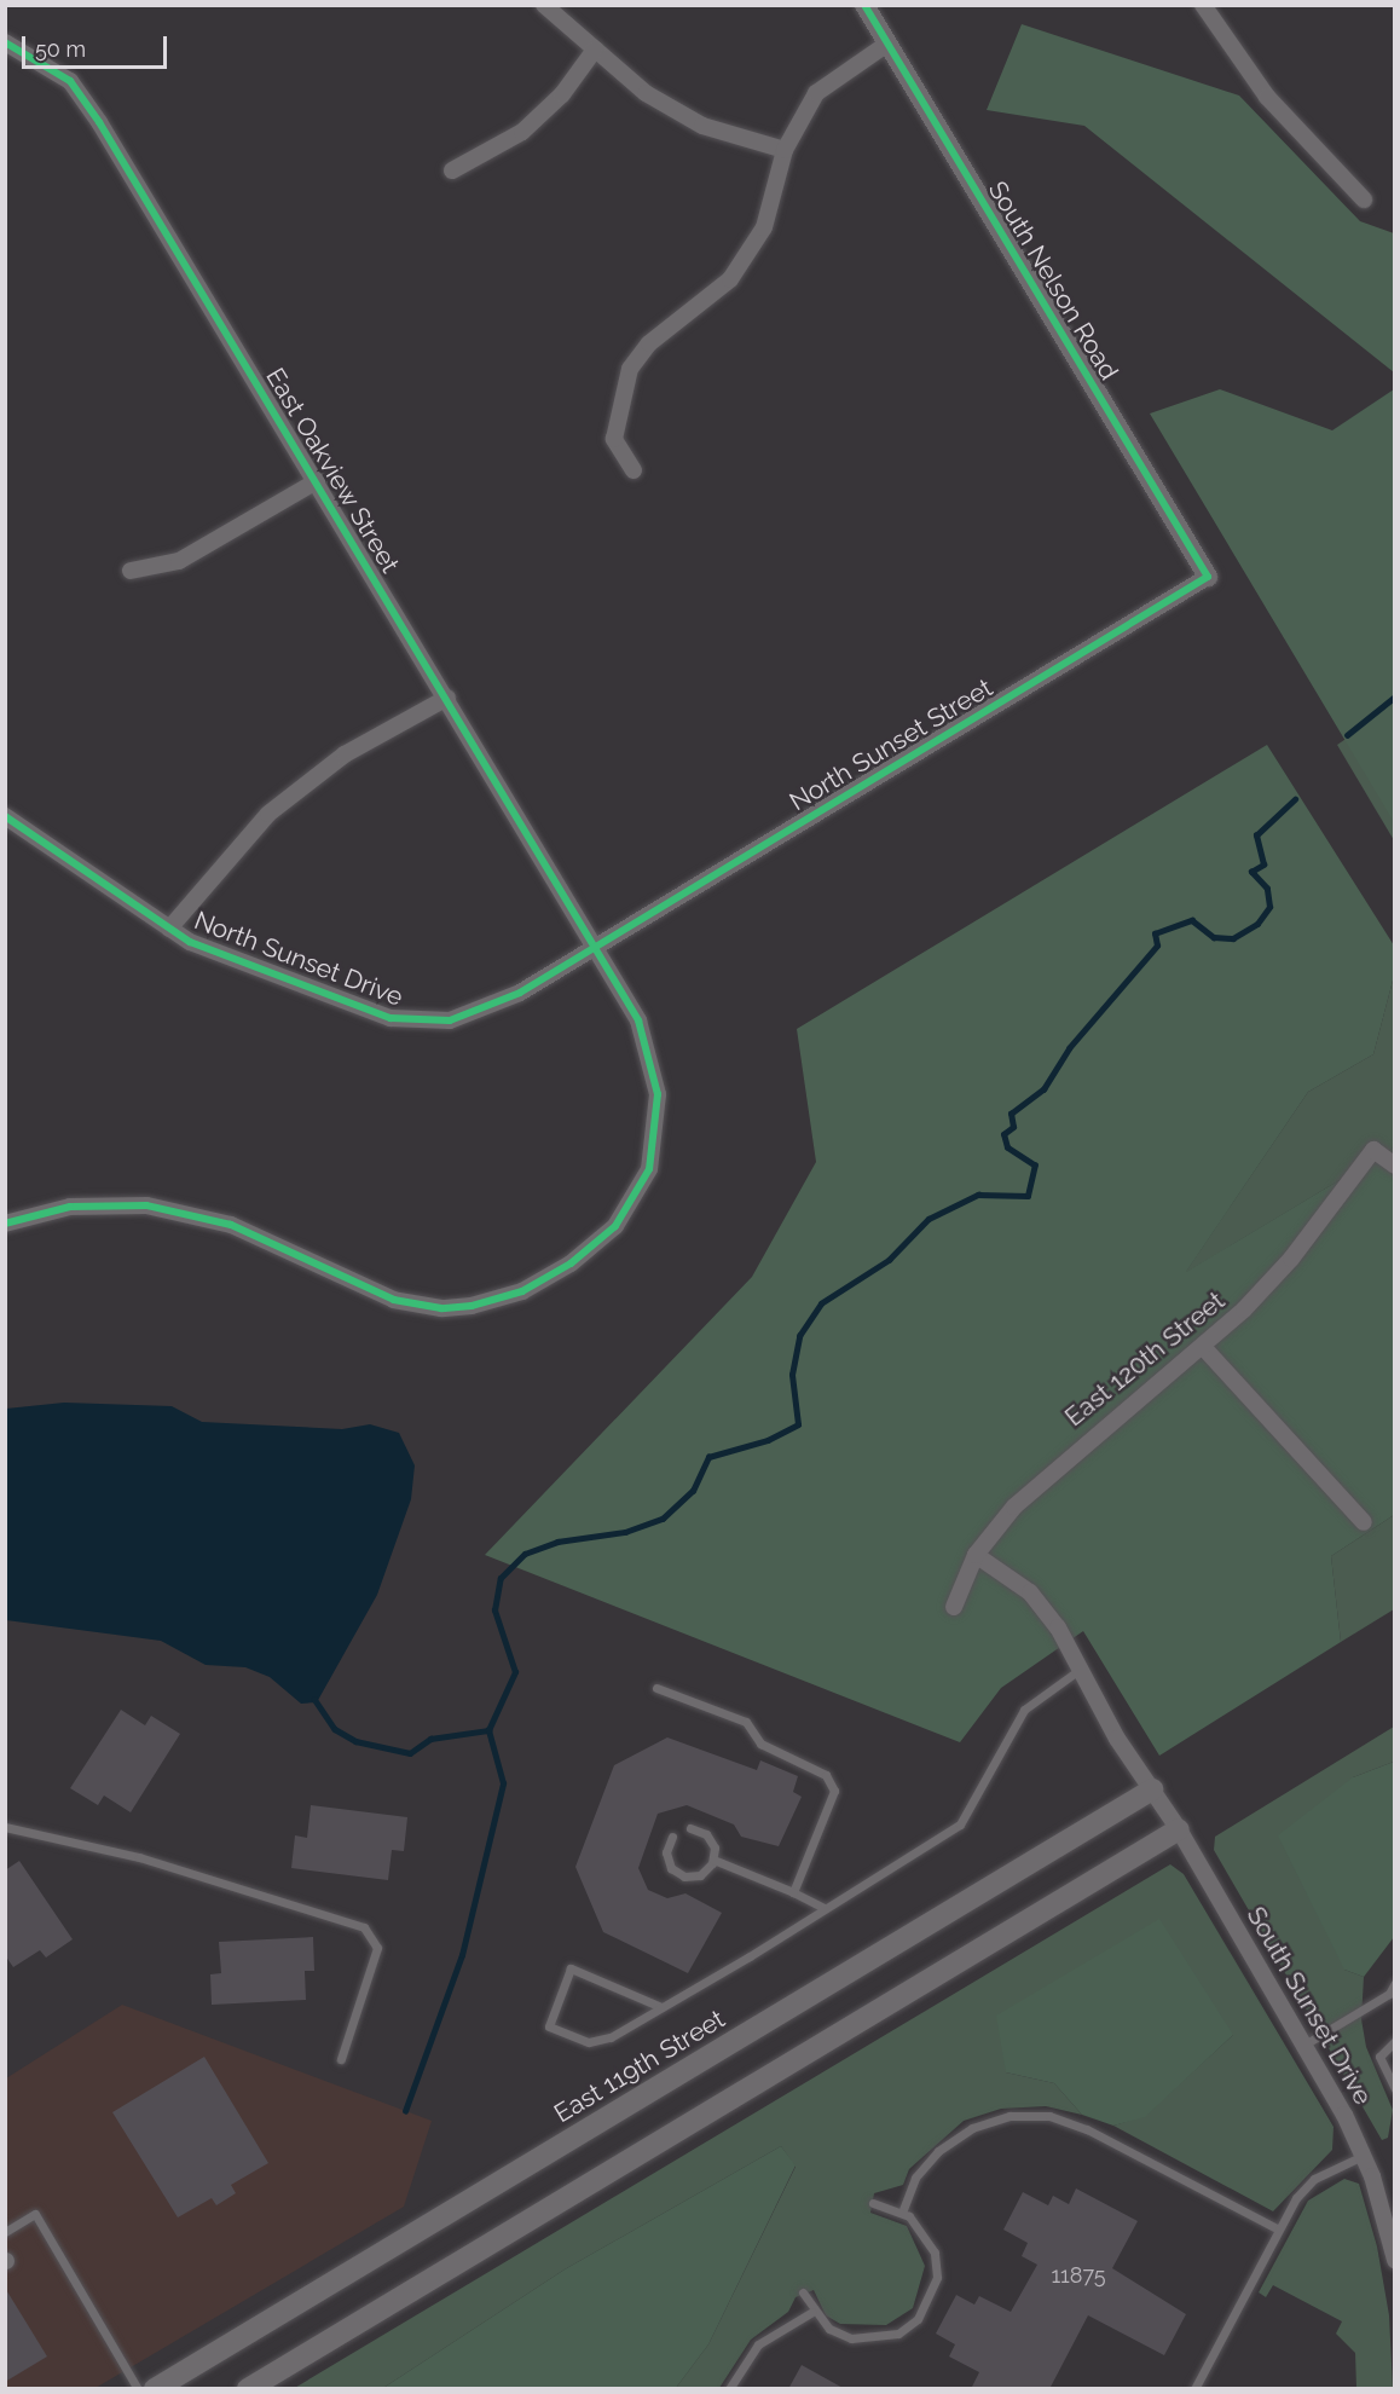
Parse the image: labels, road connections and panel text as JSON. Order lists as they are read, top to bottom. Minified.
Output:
{"streets":{"main road":["East 119th Street"],"street":["South Nelson Road","East Oakview Street","North Sunset Street","North Sunset Drive","East 120th Street","South Sunset Drive"]},"crossings":[["South Nelson Road","North Sunset Street"],["East Oakview Street","North Sunset Street"],["East Oakview Street","North Sunset Drive"],["North Sunset Street","North Sunset Drive"],["East 120th Street","South Sunset Drive"],["South Sunset Drive","East 119th Street"]],"house_numbers":["11875"],"scale_bar":"50 m"}
